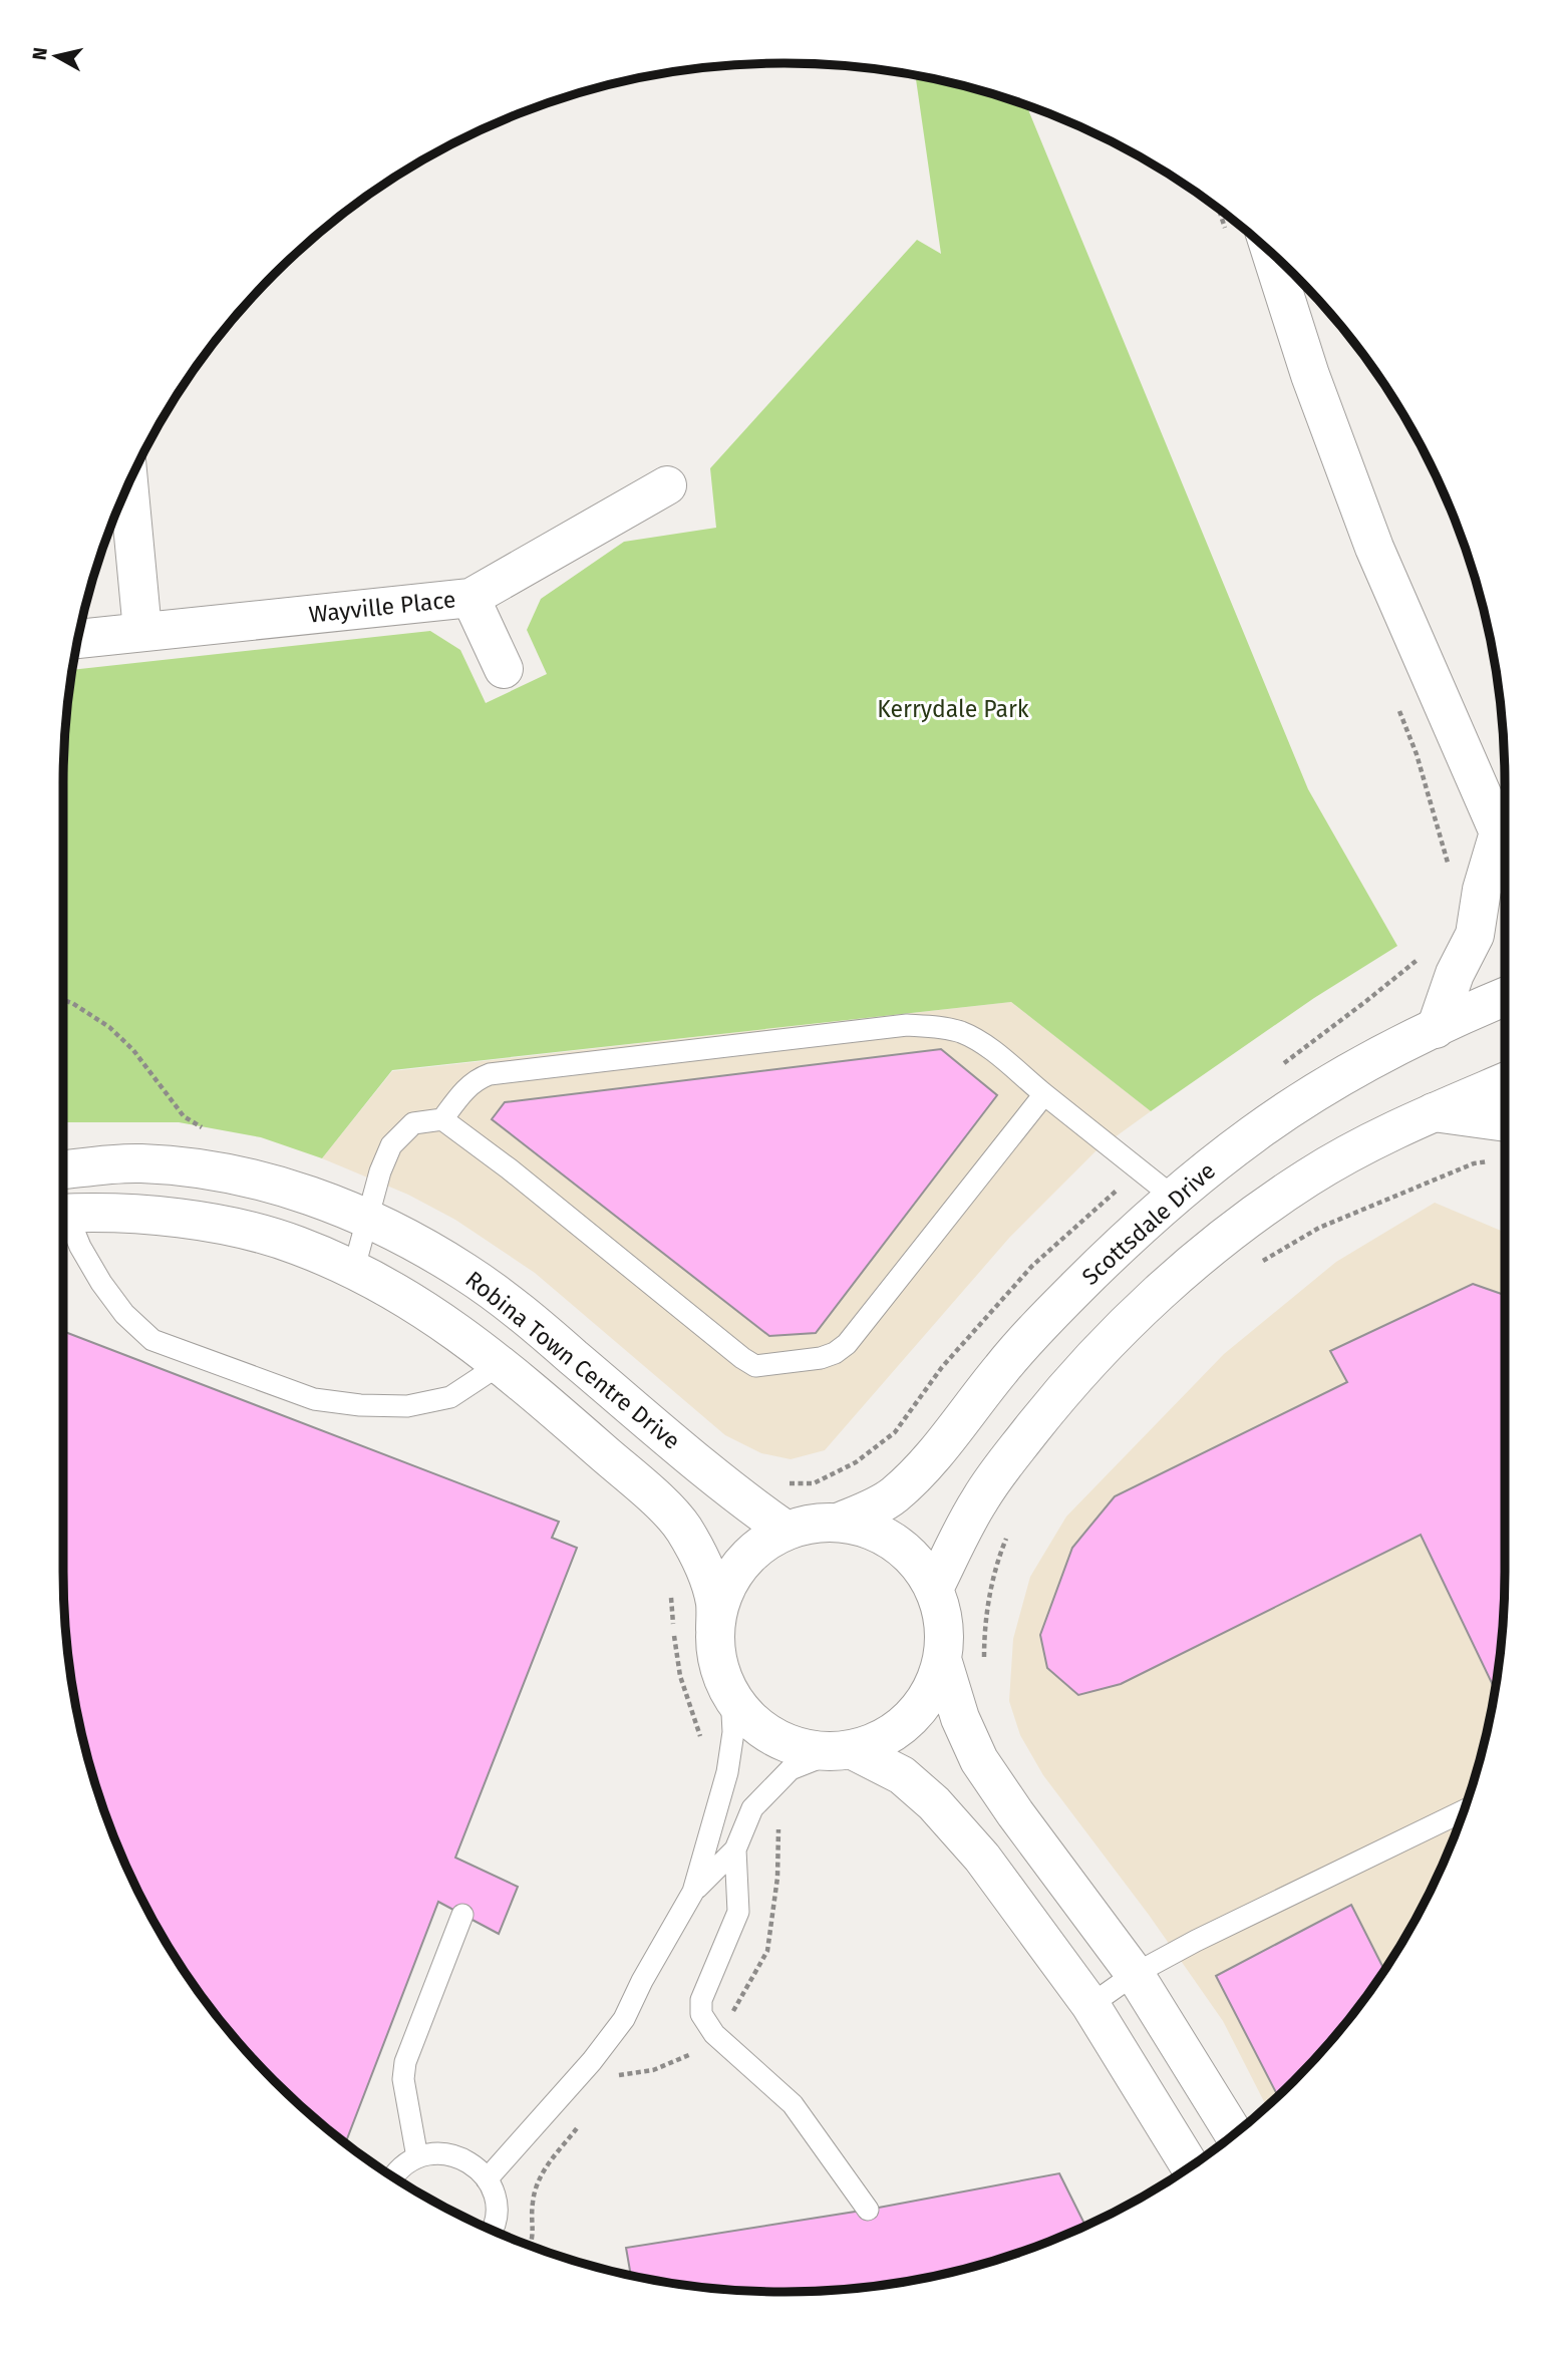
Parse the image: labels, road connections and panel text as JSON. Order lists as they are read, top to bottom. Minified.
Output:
{"streets":{"street":["Wayville Place","Scottsdale Drive","Robina Town Centre Drive"]},"crossings":[["Scottsdale Drive","Robina Town Centre Drive"]],"parks":["Kerrydale Park"],"north":"left"}
